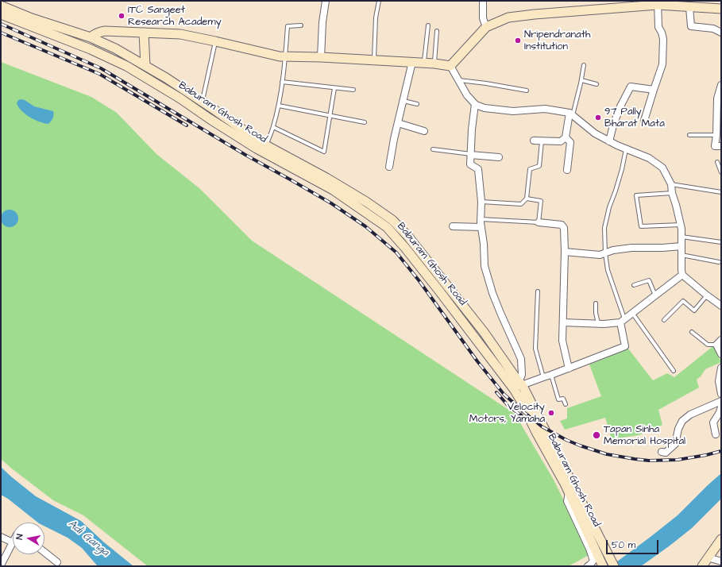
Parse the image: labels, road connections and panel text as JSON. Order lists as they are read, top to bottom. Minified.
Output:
{"streets":{"main road":["Baburam Ghosh Road"]},"water":["Adi Ganga"],"places":["ITC Sangeet Research Academy","Nripendranath Institution","97 Pally Bharat Mata","Velocity Motors, Yamaha","Tapan Sinha Memorial Hospital"],"scale_bar":"50 m","north":"left"}
